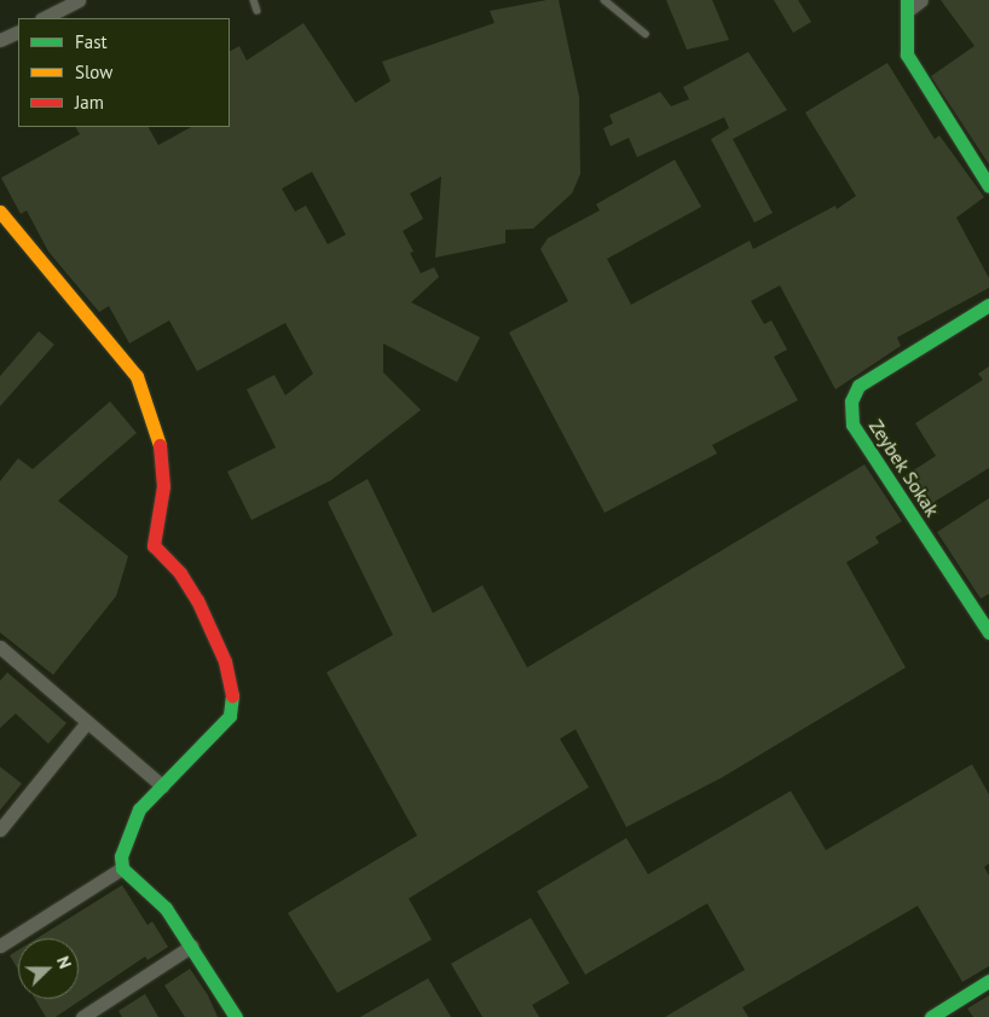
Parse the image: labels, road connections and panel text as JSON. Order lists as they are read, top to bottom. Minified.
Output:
{"streets":{"street":["Zeybek Sokak"]},"legend":["Fast","Slow","Jam"],"north":"right"}
